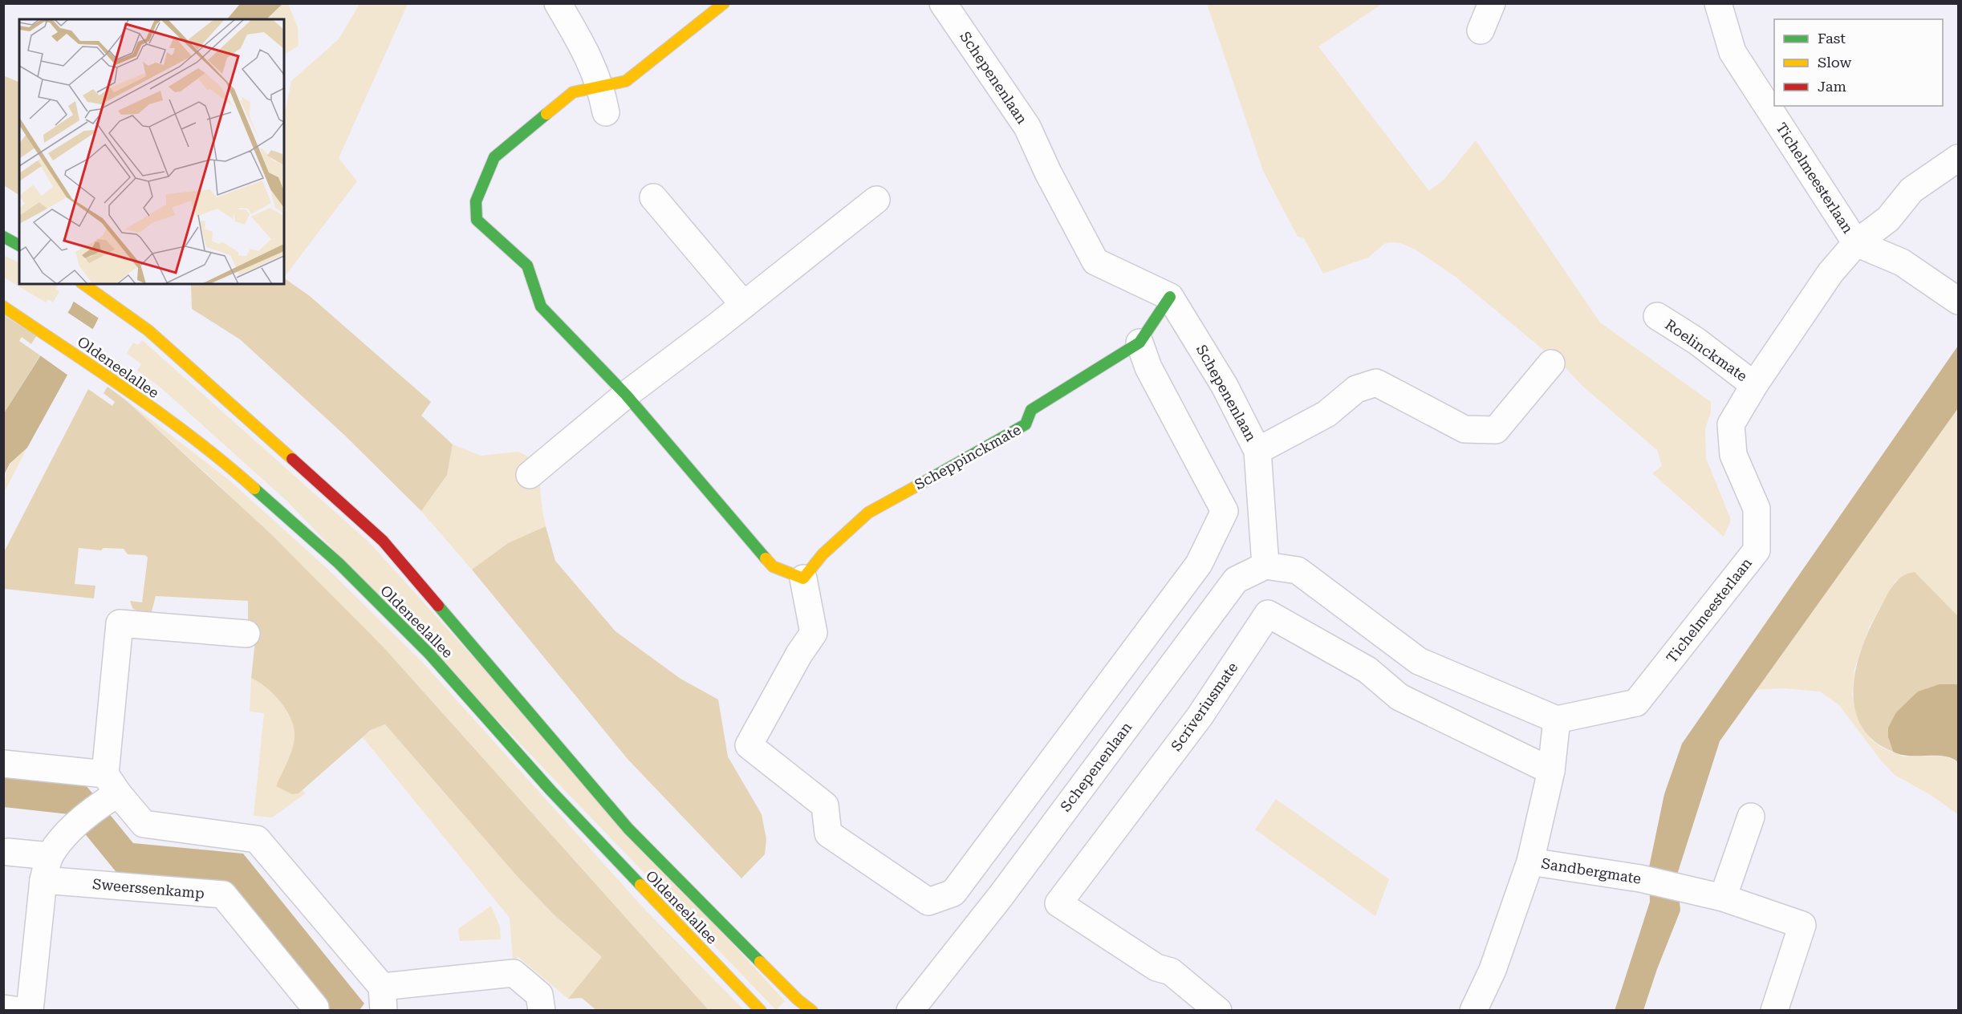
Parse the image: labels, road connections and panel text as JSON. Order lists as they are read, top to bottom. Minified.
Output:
{"streets":{"main road":["Oldeneelallee","Scheppinckmate"],"street":["Schepenenlaan","Tichelmeesterlaan","Roelinckmate","Scriveriusmate","Sandbergmate","Sweerssenkamp"]},"crossings":[["Schepenenlaan","Scheppinckmate"],["Tichelmeesterlaan","Roelinckmate"]],"legend":["Fast","Slow","Jam"]}
